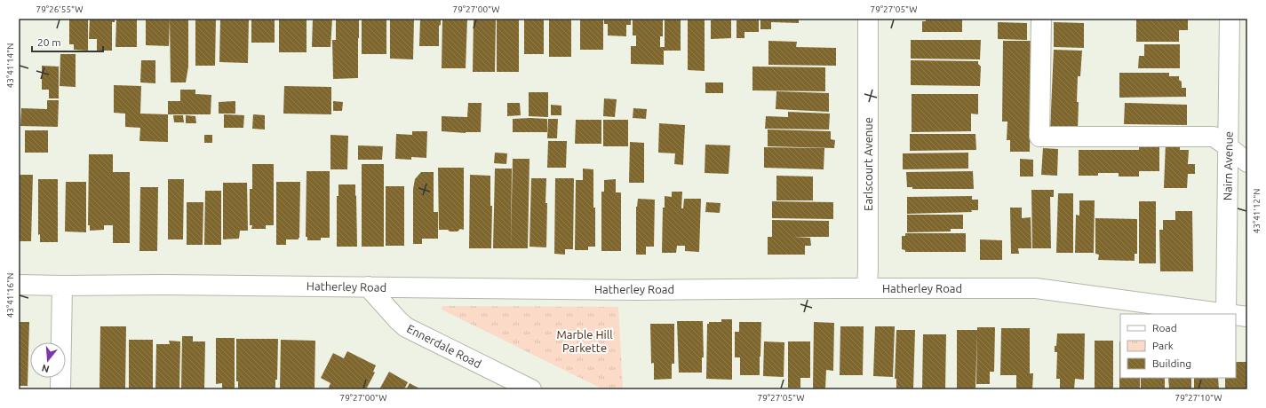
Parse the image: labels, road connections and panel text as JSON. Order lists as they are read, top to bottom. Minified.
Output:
{"streets":{"street":["Earlscourt Avenue","Nairn Avenue","Hatherley Road","Ennerdale Road"]},"crossings":[["Earlscourt Avenue","Hatherley Road"],["Nairn Avenue","Hatherley Road"],["Hatherley Road","Ennerdale Road"]],"parks":["Marble Hill Parkette"],"legend":["Road","Park","Building"],"scale_bar":"20 m","north":"bottom","coordinates":["79°26'55\"W","79°27'00\"W","79°27'05\"W","43°41'14\"N","43°41'12\"N","43°41'16\"N","79°27'10\"W"]}
